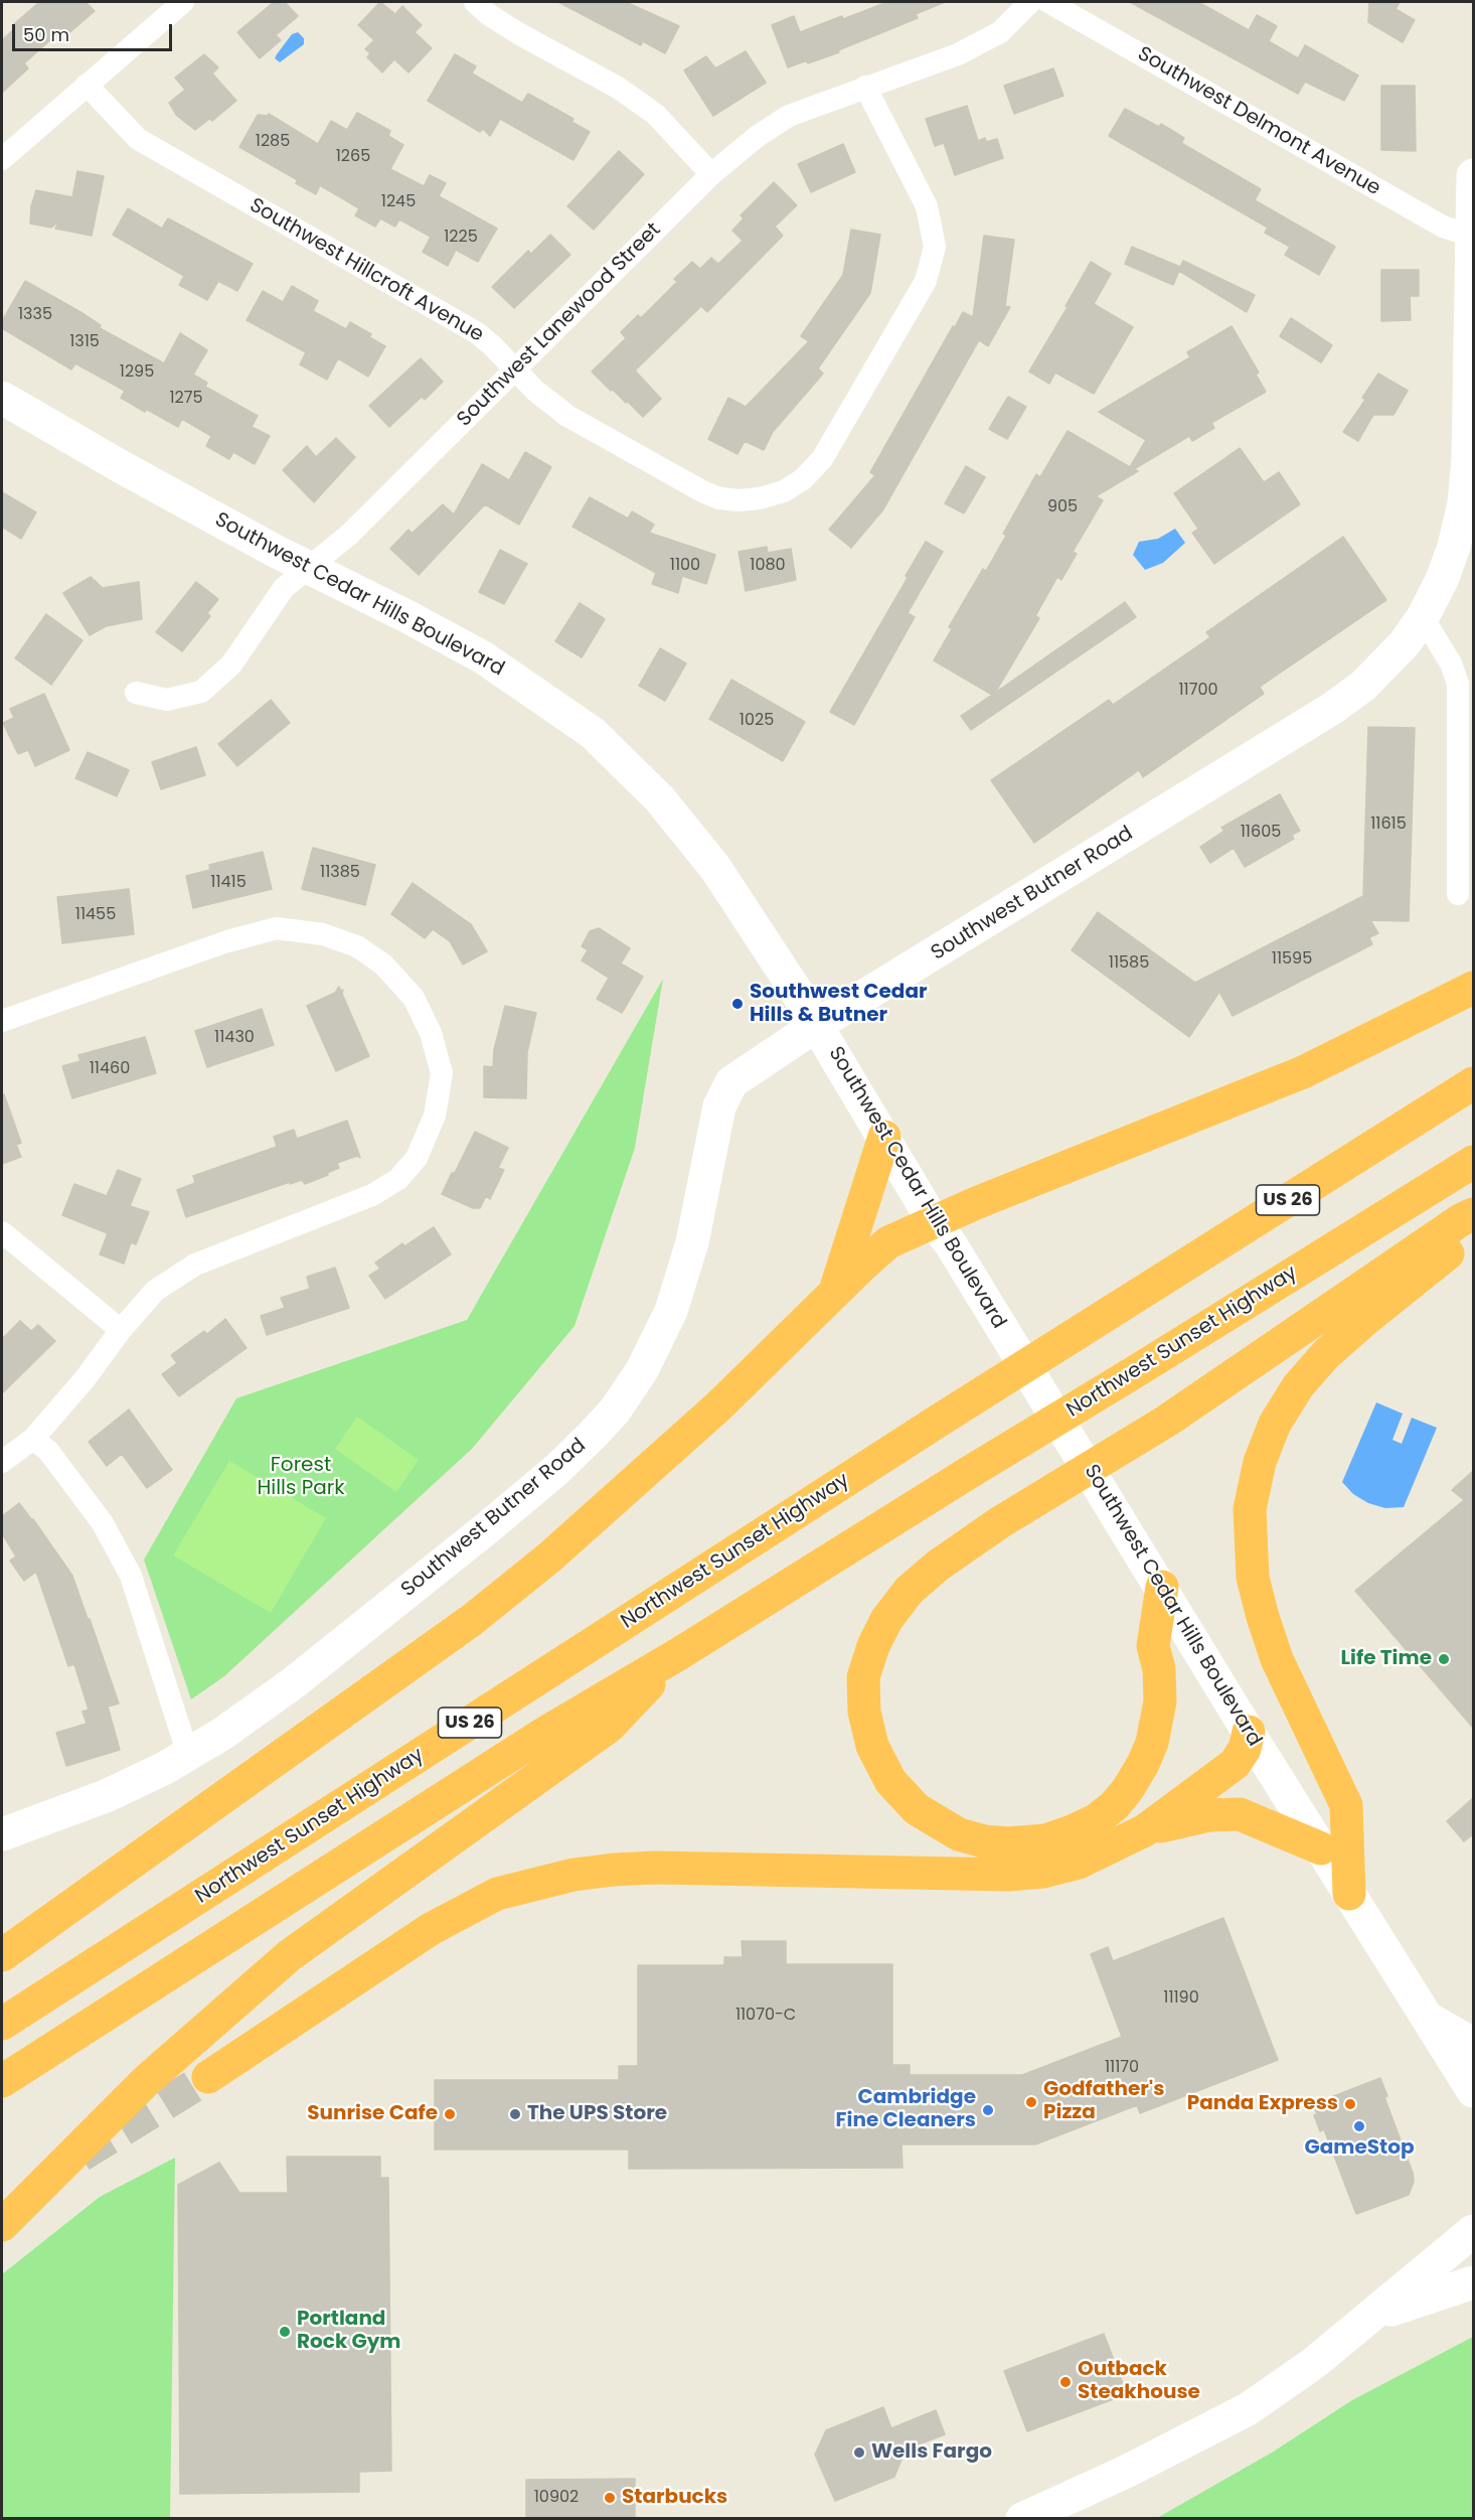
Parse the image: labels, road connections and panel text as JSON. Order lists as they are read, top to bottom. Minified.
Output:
{"streets":{"highway":["US 26","Northwest Sunset Highway"],"main road":["Southwest Cedar Hills Boulevard","Southwest Butner Road"],"street":["Southwest Delmont Avenue","Southwest Hillcroft Avenue","Southwest Lanewood Street"]},"crossings":[["Southwest Delmont Avenue","Southwest Butner Road"],["Southwest Hillcroft Avenue","Southwest Lanewood Street"],["Southwest Lanewood Street","Southwest Cedar Hills Boulevard"],["Southwest Cedar Hills Boulevard","Southwest Butner Road"]],"parks":["Forest Hills Park"],"places":["Southwest Cedar Hills & Butner","Life Time","Godfather's Pizza","Panda Express","Cambridge Fine Cleaners","Sunrise Cafe","The UPS Store","GameStop","Portland Rock Gym","Outback Steakhouse","Wells Fargo","Starbucks"],"house_numbers":["1285","1265","1245","1225","1335","1315","1295","1275","905","1100","1080","11700","1025","11615","11605","11385","11415","11455","11595","11585","11430","11460","11190","11070-C","11170","10902"],"scale_bar":"50 m"}
